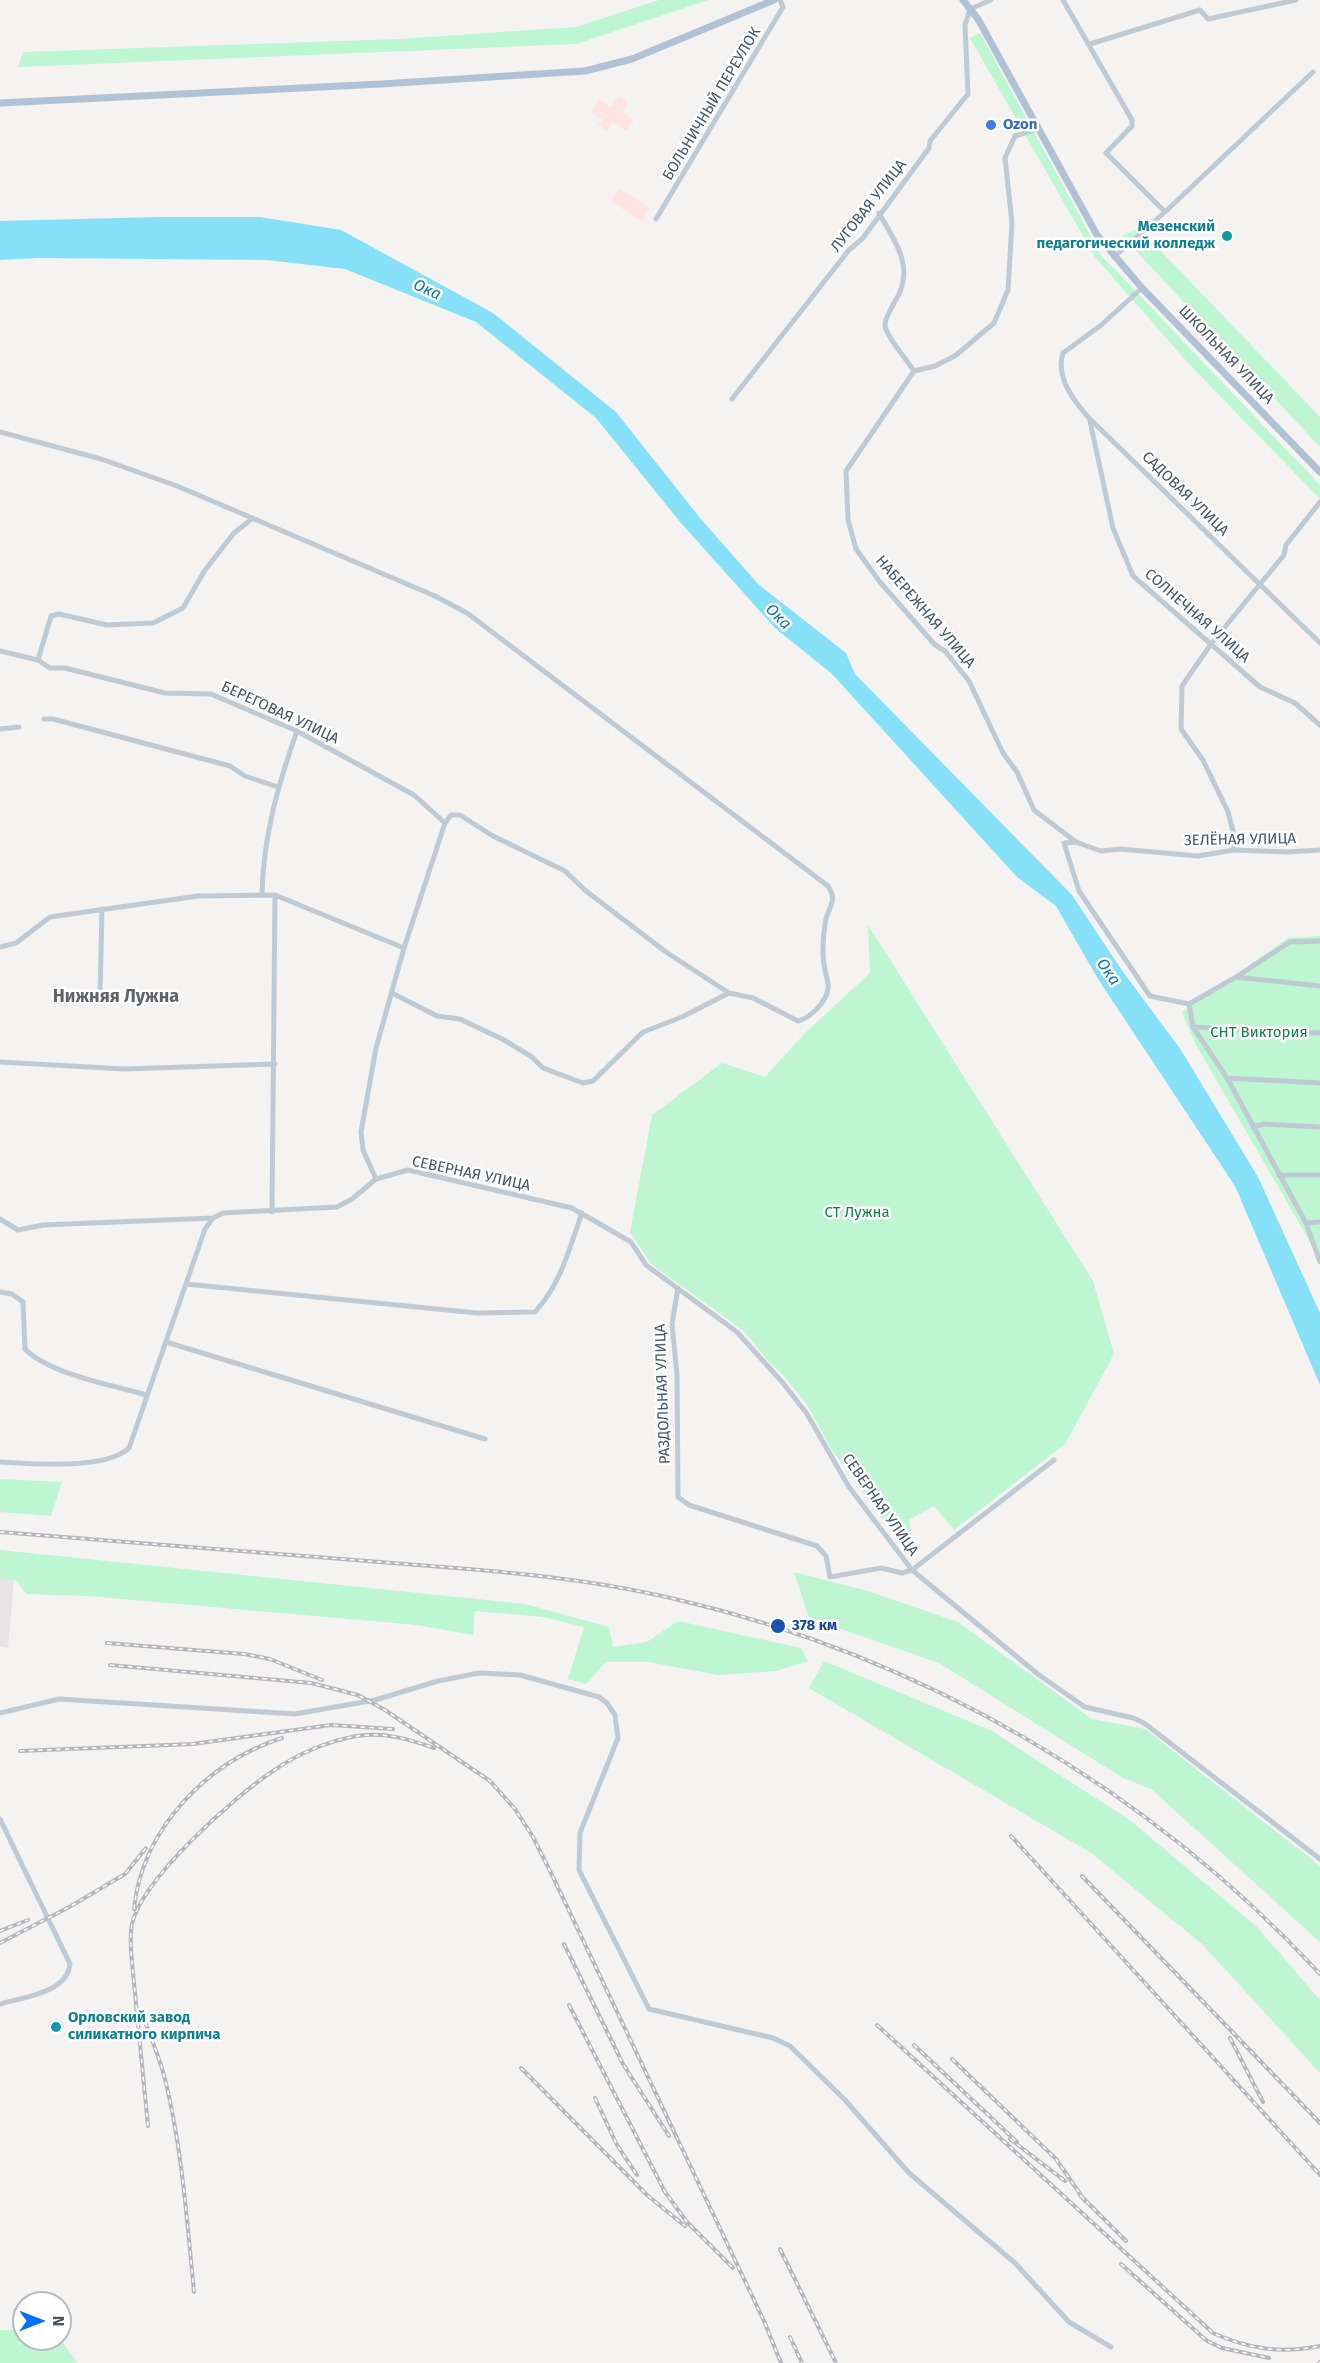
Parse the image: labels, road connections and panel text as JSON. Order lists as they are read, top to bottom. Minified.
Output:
{"streets":{"main road":["ШКОЛЬНАЯ УЛИЦА"],"street":["БОЛЬНИЧНЫЙ ПЕРЕУЛОК","ЛУГОВАЯ УЛИЦА","САДОВАЯ УЛИЦА","НАБЕРЕЖНАЯ УЛИЦА","СОЛНЕЧНАЯ УЛИЦА","БЕРЕГОВАЯ УЛИЦА","ЗЕЛЁНАЯ УЛИЦА","СЕВЕРНАЯ УЛИЦА","РАЗДОЛЬНАЯ УЛИЦА"]},"crossings":[["ЛУГОВАЯ УЛИЦА","ШКОЛЬНАЯ УЛИЦА"],["ШКОЛЬНАЯ УЛИЦА","САДОВАЯ УЛИЦА"],["САДОВАЯ УЛИЦА","СОЛНЕЧНАЯ УЛИЦА"],["НАБЕРЕЖНАЯ УЛИЦА","ЗЕЛЁНАЯ УЛИЦА"],["СЕВЕРНАЯ УЛИЦА","РАЗДОЛЬНАЯ УЛИЦА"]],"districts":["Нижняя Лужна"],"water":["Ока"],"parks":["СНТ Виктория","СТ Лужна"],"places":["Ozon","Мезенский педагогический колледж","378 км","Орловский завод силикатного кирпича"],"north":"right"}
